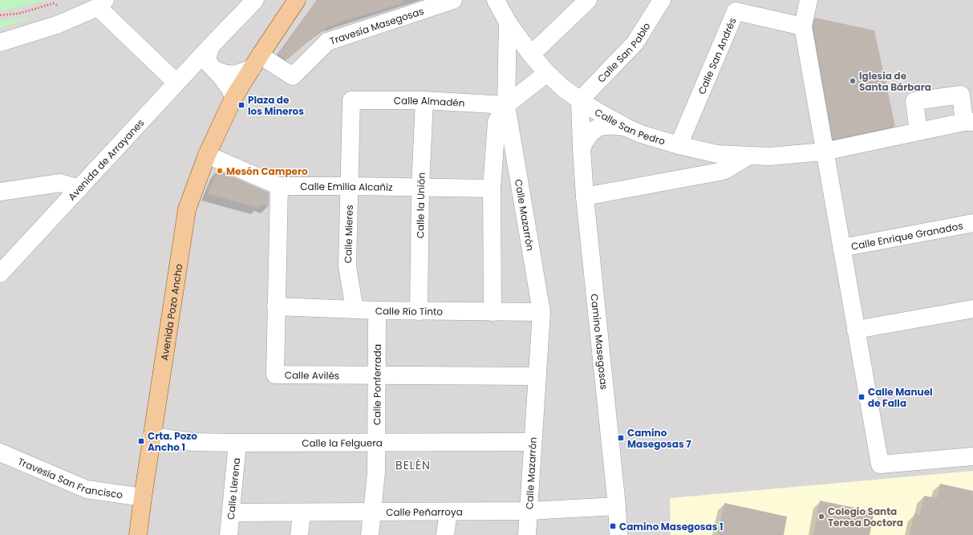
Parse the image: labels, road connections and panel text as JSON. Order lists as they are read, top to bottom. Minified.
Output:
{"streets":{"main road":["Avenida Pozo Ancho"],"street":["Travesía Masegosas","Calle San Pablo","Calle San Andrés","Calle Almadén","Calle San Pedro","Avenida de Arrayanes","Calle Emilia Alcañiz","Calle la Unión","Calle Mazarrón","Calle Mieres","Calle Enrique Granados","Calle Río Tinto","Camino Masegosas","Calle Avilés","Calle Ponferrada","Calle la Felguera","Travesía San Francisco","Calle Llerena","Calle Peñarroya"]},"crossings":[["Travesía Masegosas","Avenida Pozo Ancho"],["Calle San Pablo","Calle San Pedro"],["Calle San Pablo","Camino Masegosas"],["Calle San Andrés","Calle San Pedro"],["Calle Almadén","Calle la Unión"],["Calle Almadén","Calle Mazarrón"],["Calle Almadén","Calle Mieres"],["Calle San Pedro","Calle Mazarrón"],["Calle San Pedro","Camino Masegosas"],["Calle Emilia Alcañiz","Calle la Unión"],["Calle Emilia Alcañiz","Calle Mieres"],["Calle Emilia Alcañiz","Avenida Pozo Ancho"],["Calle Emilia Alcañiz","Calle Avilés"],["Calle la Unión","Calle Río Tinto"],["Calle Mazarrón","Calle Río Tinto"],["Calle Mazarrón","Calle Avilés"],["Calle Mazarrón","Calle la Felguera"],["Calle Mazarrón","Calle Peñarroya"],["Calle Mieres","Calle Río Tinto"],["Calle Río Tinto","Calle Avilés"],["Calle Río Tinto","Calle Ponferrada"],["Avenida Pozo Ancho","Calle la Felguera"],["Avenida Pozo Ancho","Travesía San Francisco"],["Camino Masegosas","Calle Peñarroya"],["Calle Avilés","Calle Ponferrada"],["Calle Ponferrada","Calle la Felguera"],["Calle Ponferrada","Calle Peñarroya"],["Calle la Felguera","Calle Llerena"],["Calle Llerena","Calle Peñarroya"]],"districts":["BELÉN"],"places":{"other":["Iglesia de Santa Bárbara","Mesón Campero","Colegio Santa Teresa Doctora"],"transit":["Plaza de los Mineros","Calle Manuel de Falla","Camino Masegosas 7","Crta. Pozo Ancho 1","Camino Masegosas 1"]}}
